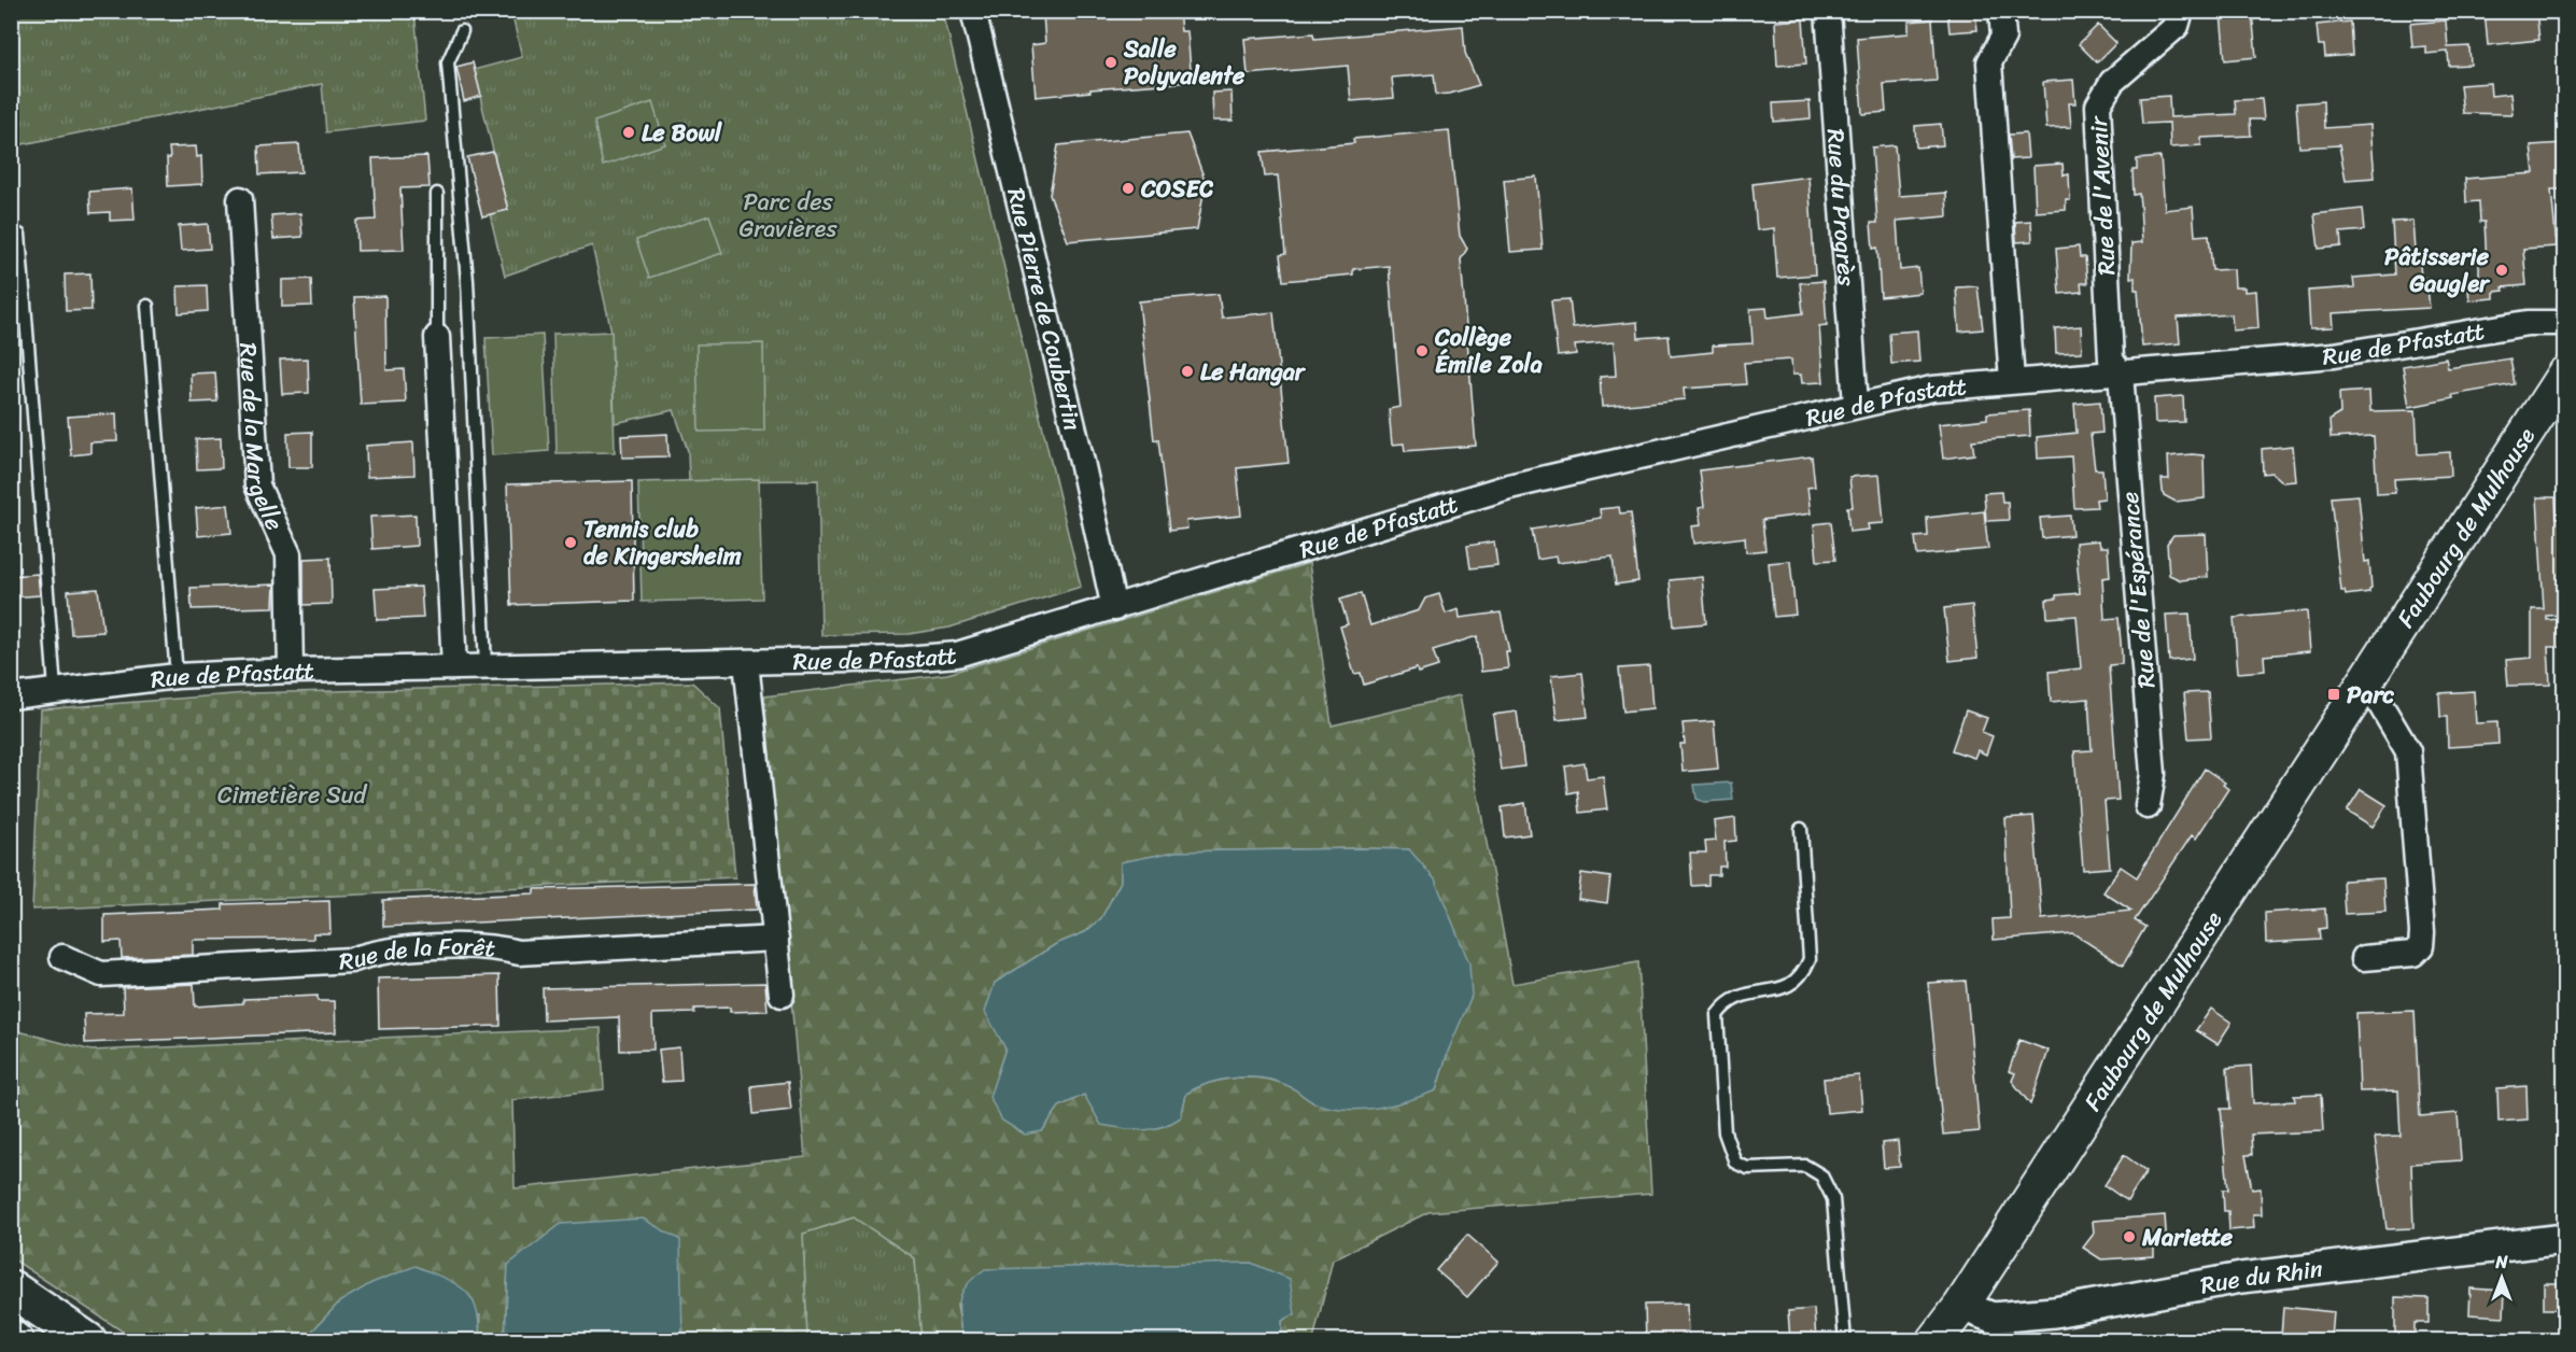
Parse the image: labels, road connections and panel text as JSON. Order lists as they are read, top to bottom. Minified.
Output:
{"streets":{"main road":["Faubourg de Mulhouse"],"street":["Rue de l'Avenir","Rue du Progrès","Rue Pierre de Coubertin","Rue de Pfastatt","Rue de la Margelle","Rue de l'Espérance","Rue de la Forêt","Rue du Rhin"]},"crossings":[["Rue de l'Avenir","Rue de Pfastatt"],["Rue de l'Avenir","Rue de l'Espérance"],["Rue du Progrès","Rue de Pfastatt"],["Rue Pierre de Coubertin","Rue de Pfastatt"],["Rue de Pfastatt","Rue de la Margelle"],["Rue de Pfastatt","Rue de l'Espérance"],["Faubourg de Mulhouse","Rue du Rhin"]],"parks":["Parc des Gravières","Cimetière Sud"],"places":{"other":["Salle Polyvalente","Le Bowl","COSEC","Pâtisserie Gaugler","Collège Émile Zola","Le Hangar","Tennis club de Kingersheim","Mariette"],"transit":["Parc"]},"north":"top"}
